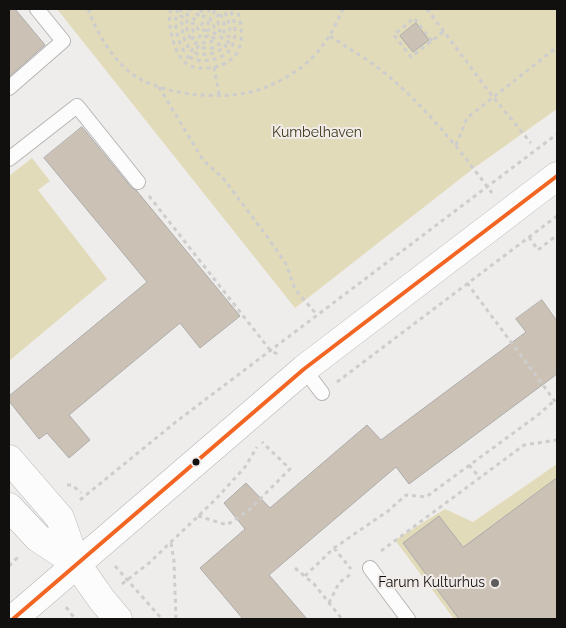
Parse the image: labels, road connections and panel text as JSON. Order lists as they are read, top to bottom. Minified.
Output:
{"parks":["Kumbelhaven"],"places":["Farum Kulturhus"]}
